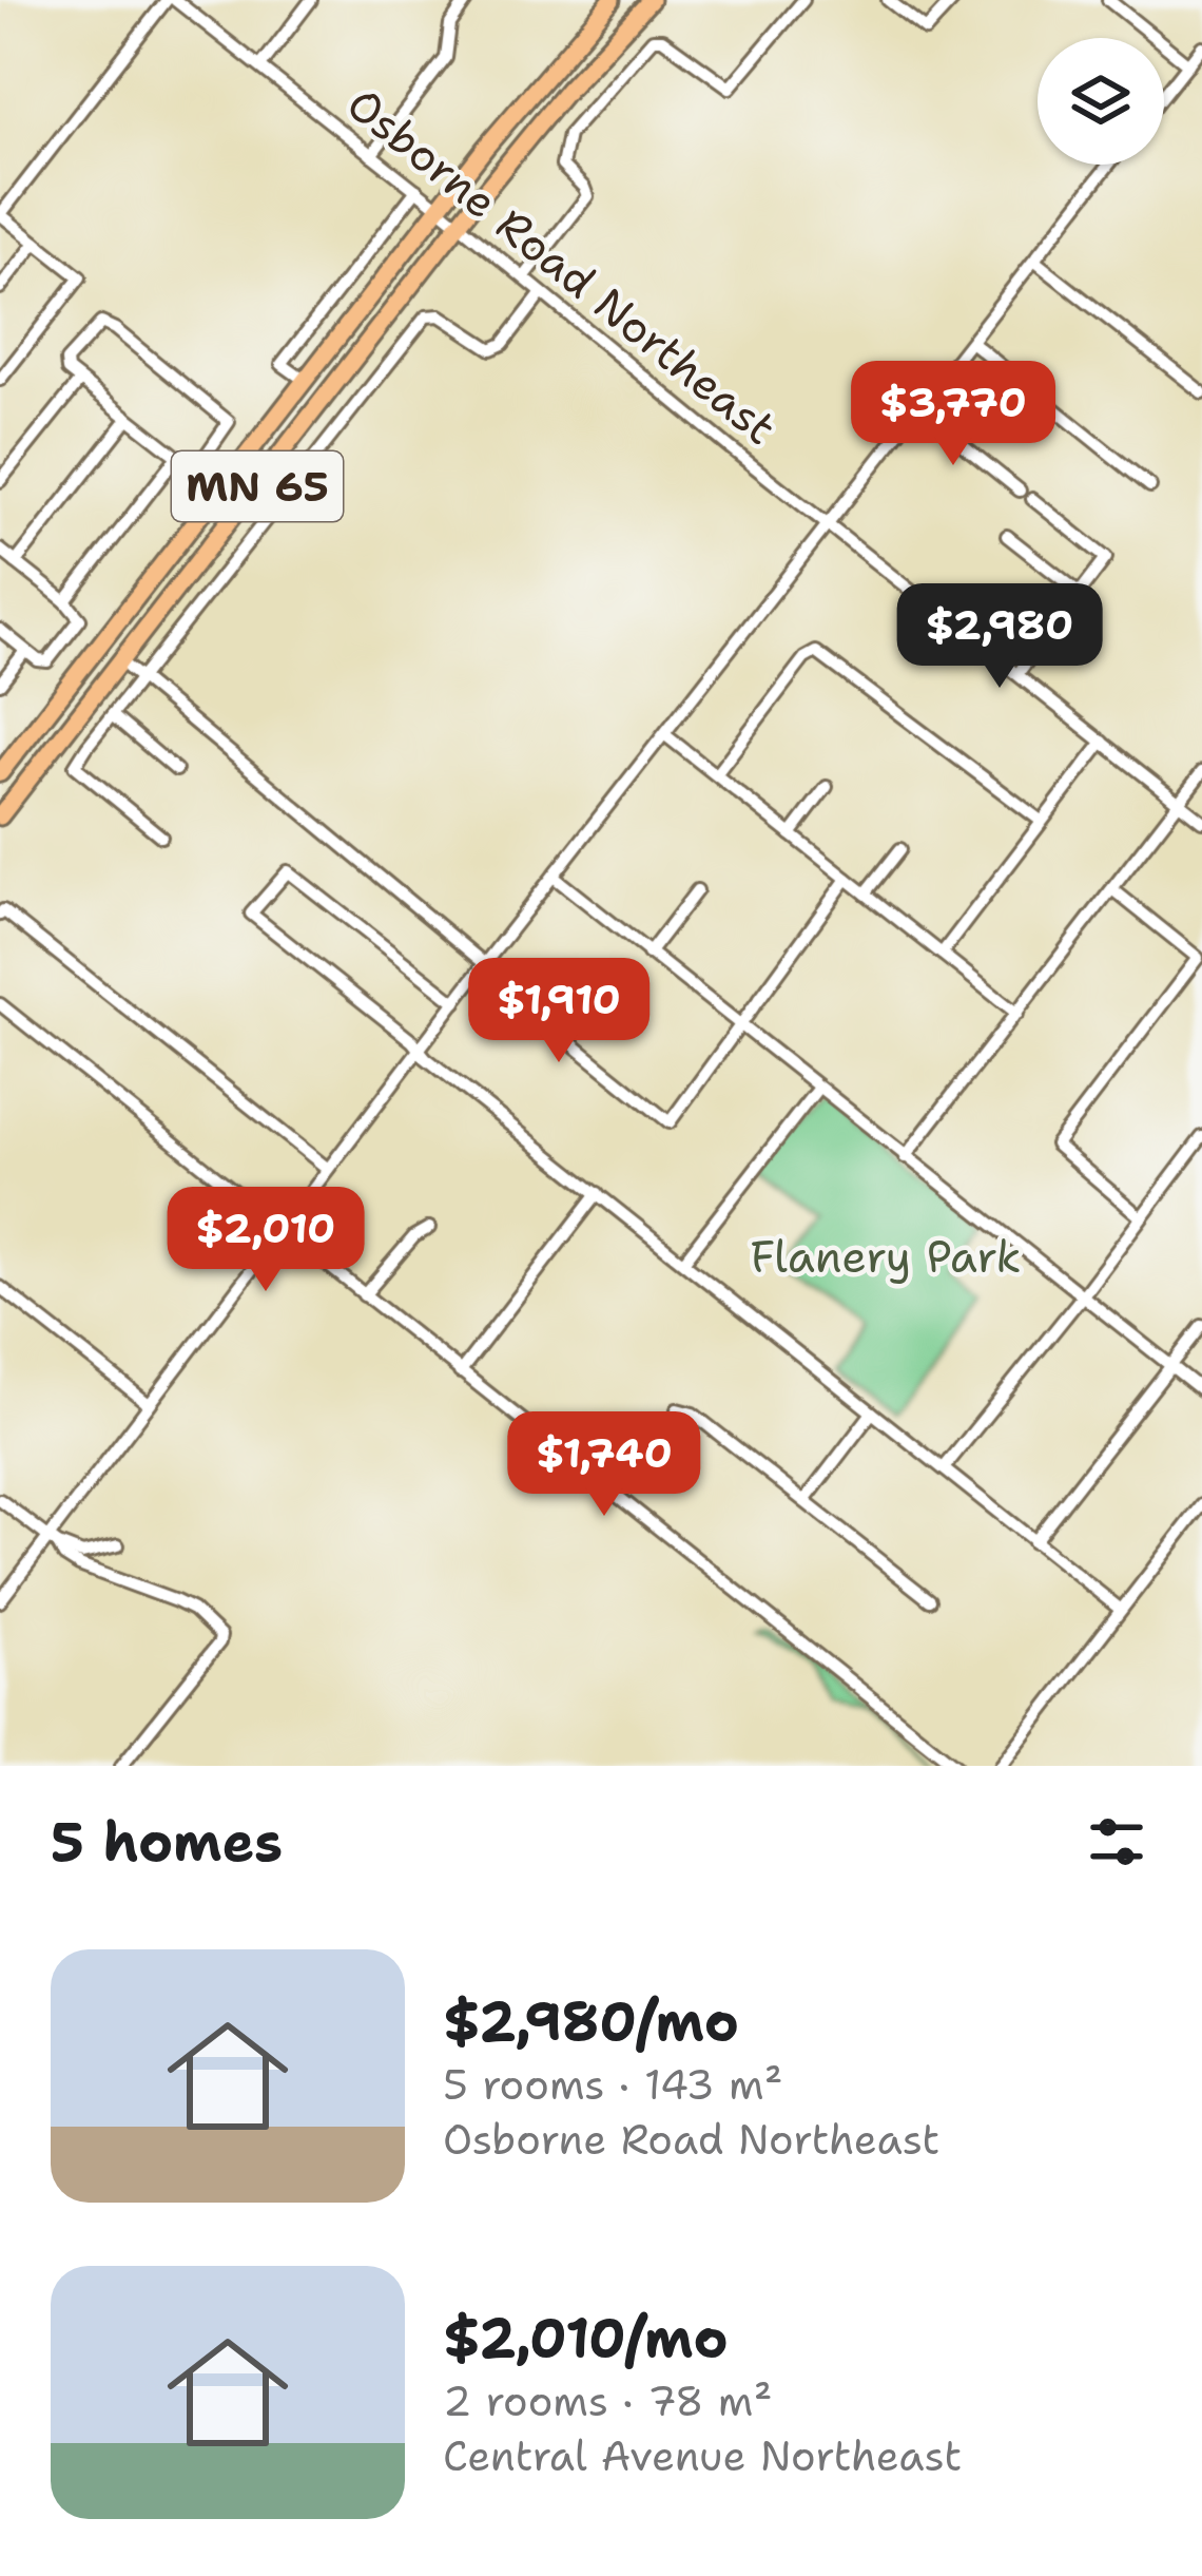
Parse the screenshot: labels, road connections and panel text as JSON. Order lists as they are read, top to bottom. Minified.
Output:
{"streets":{"highway":["MN 65"],"street":["Osborne Road Northeast"]},"crossings":[["Osborne Road Northeast","MN 65"]],"parks":["Flanery Park"],"page":{"price":["$3,770","$2,980","$1,910","$2,010","$1,740"],"heading":"5 homes","list":[{"name":"$2,980/mo","note":"5 rooms · 143 m² · Osborne Road Northeast"},{"name":"$2,010/mo","note":"2 rooms · 78 m² · Central Avenue Northeast"}]}}
